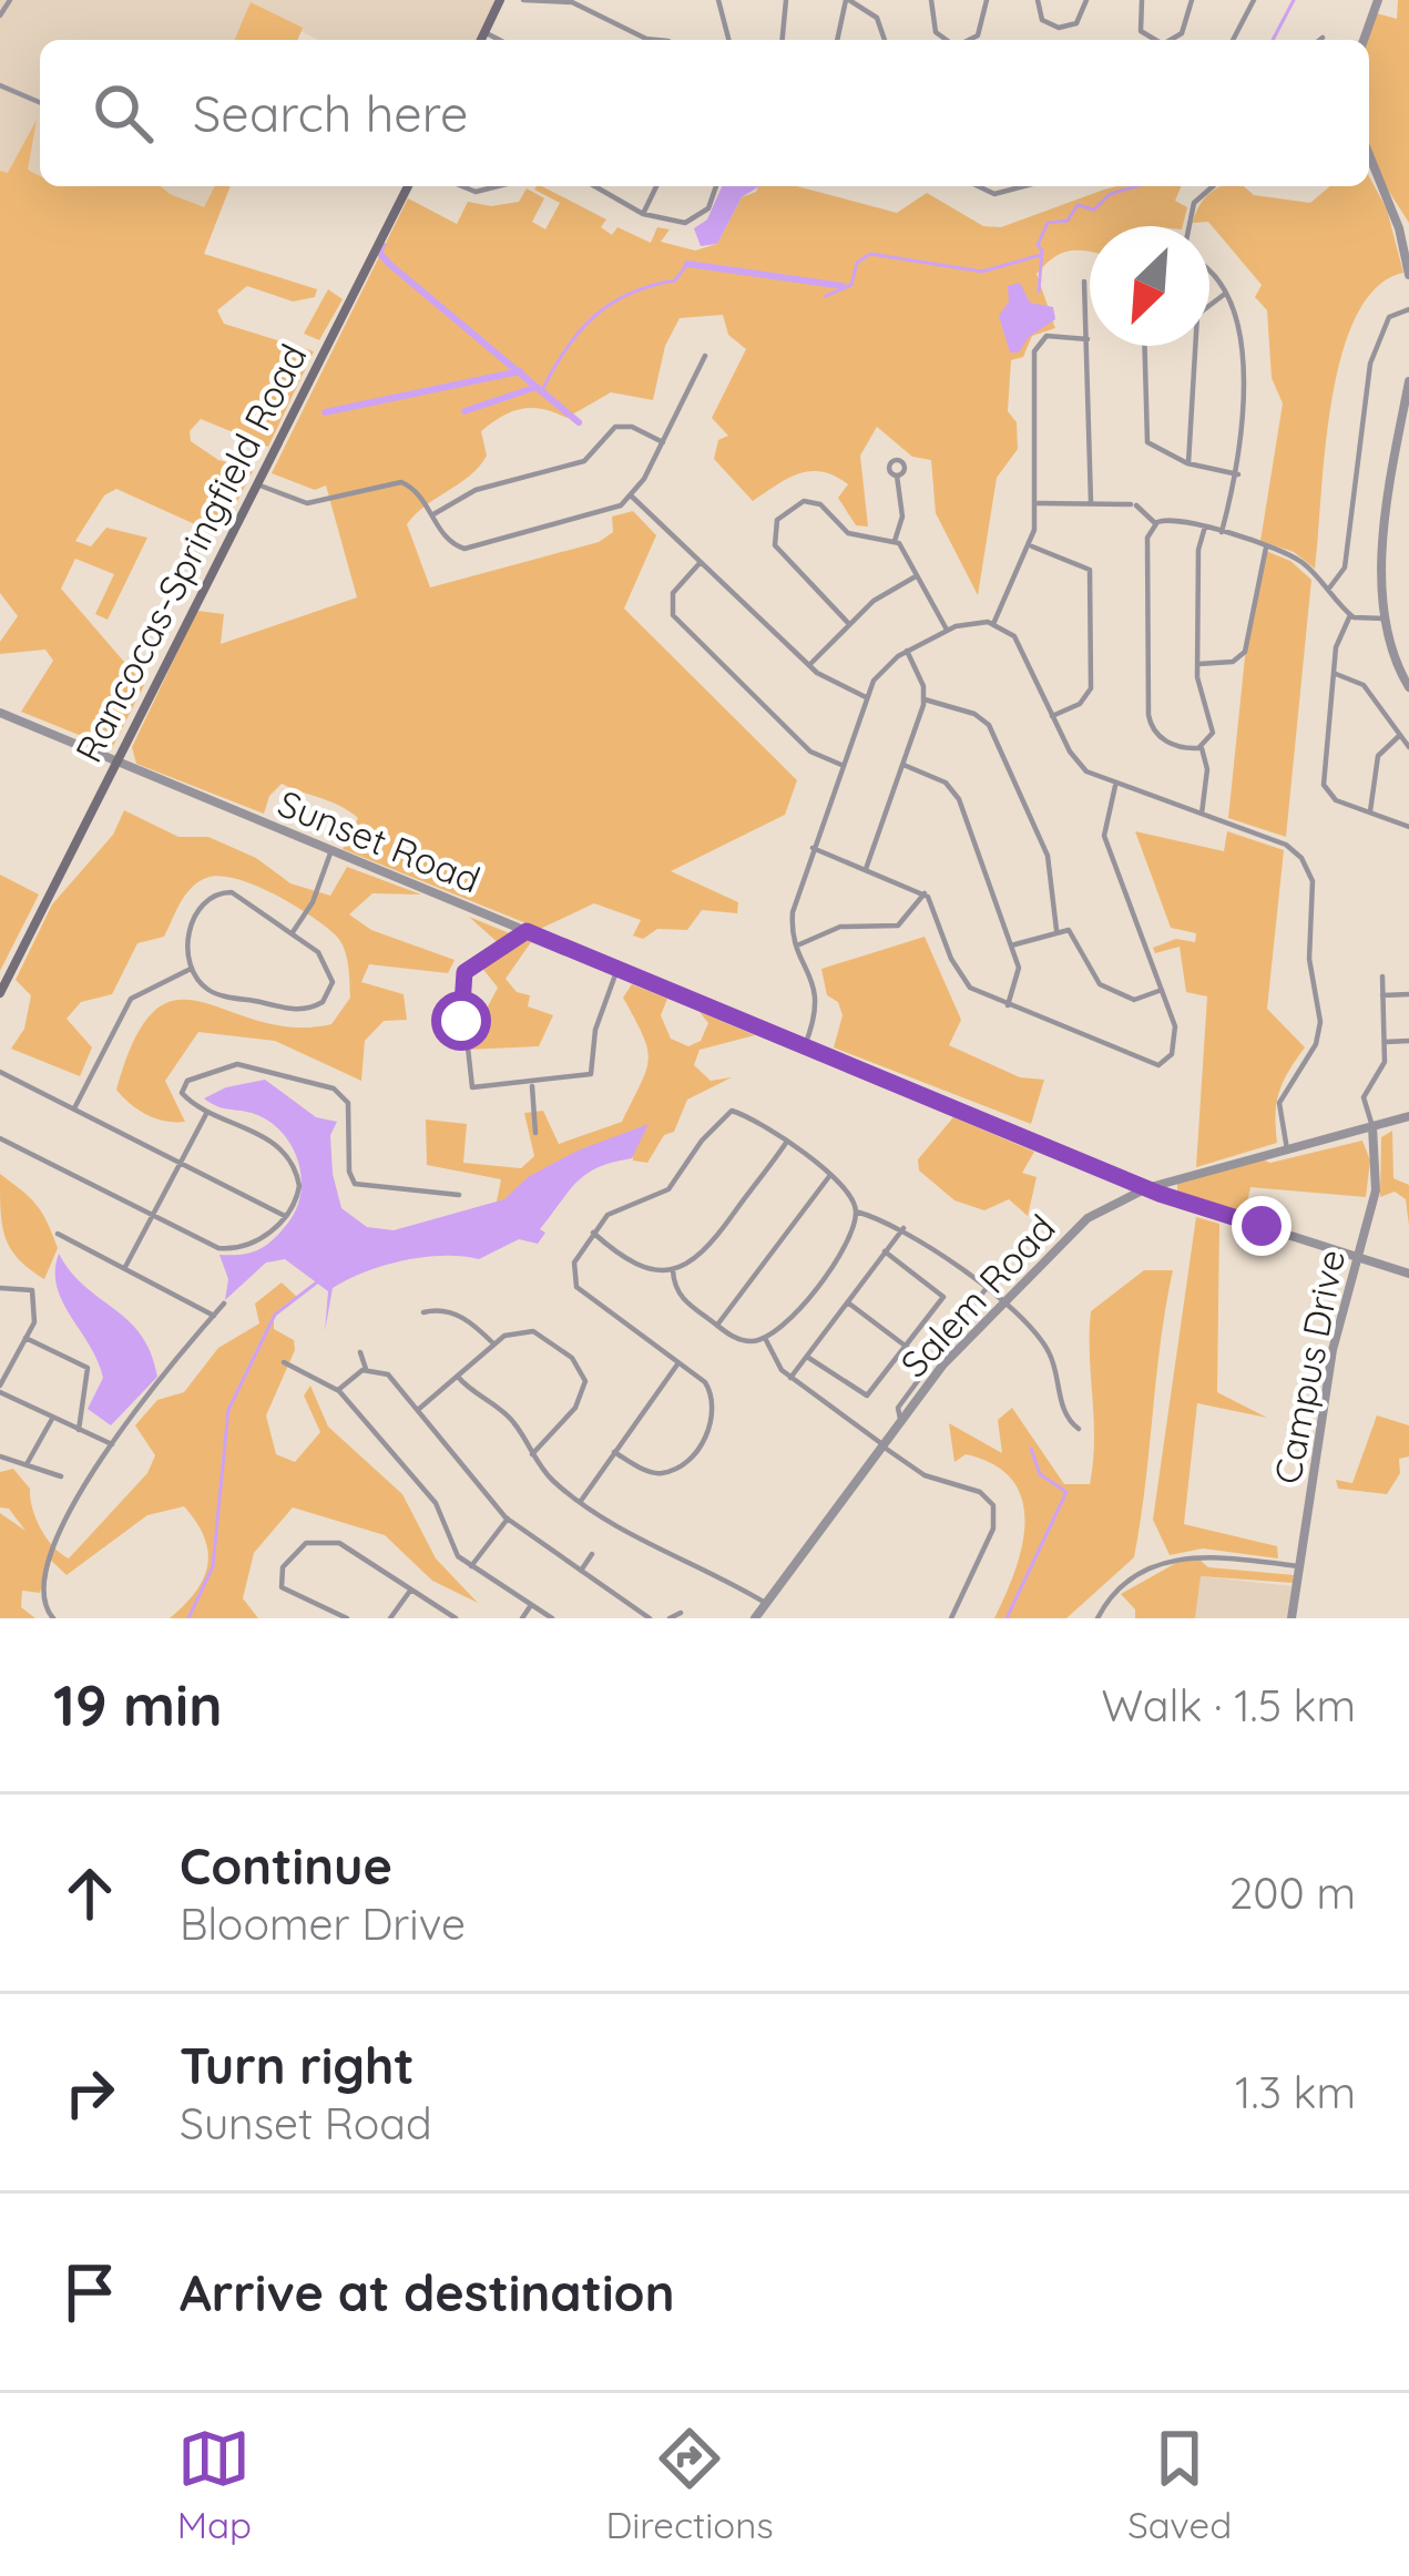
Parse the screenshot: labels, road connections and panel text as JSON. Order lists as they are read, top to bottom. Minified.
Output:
{"streets":{"main road":["Rancocas-Springfield Road"],"street":["Sunset Road","Salem Road","Campus Drive"]},"crossings":[["Rancocas-Springfield Road","Sunset Road"],["Sunset Road","Salem Road"],["Sunset Road","Campus Drive"],["Salem Road","Campus Drive"]],"north":"bottom left","page":{"search":"Search here","heading":["19 min","Walk · 1.5 km"],"list":[["Continue","Bloomer Drive","200 m"],["Turn right","Sunset Road","1.3 km"],"Arrive at destination"],"nav":["Map","Directions","Saved"]}}
